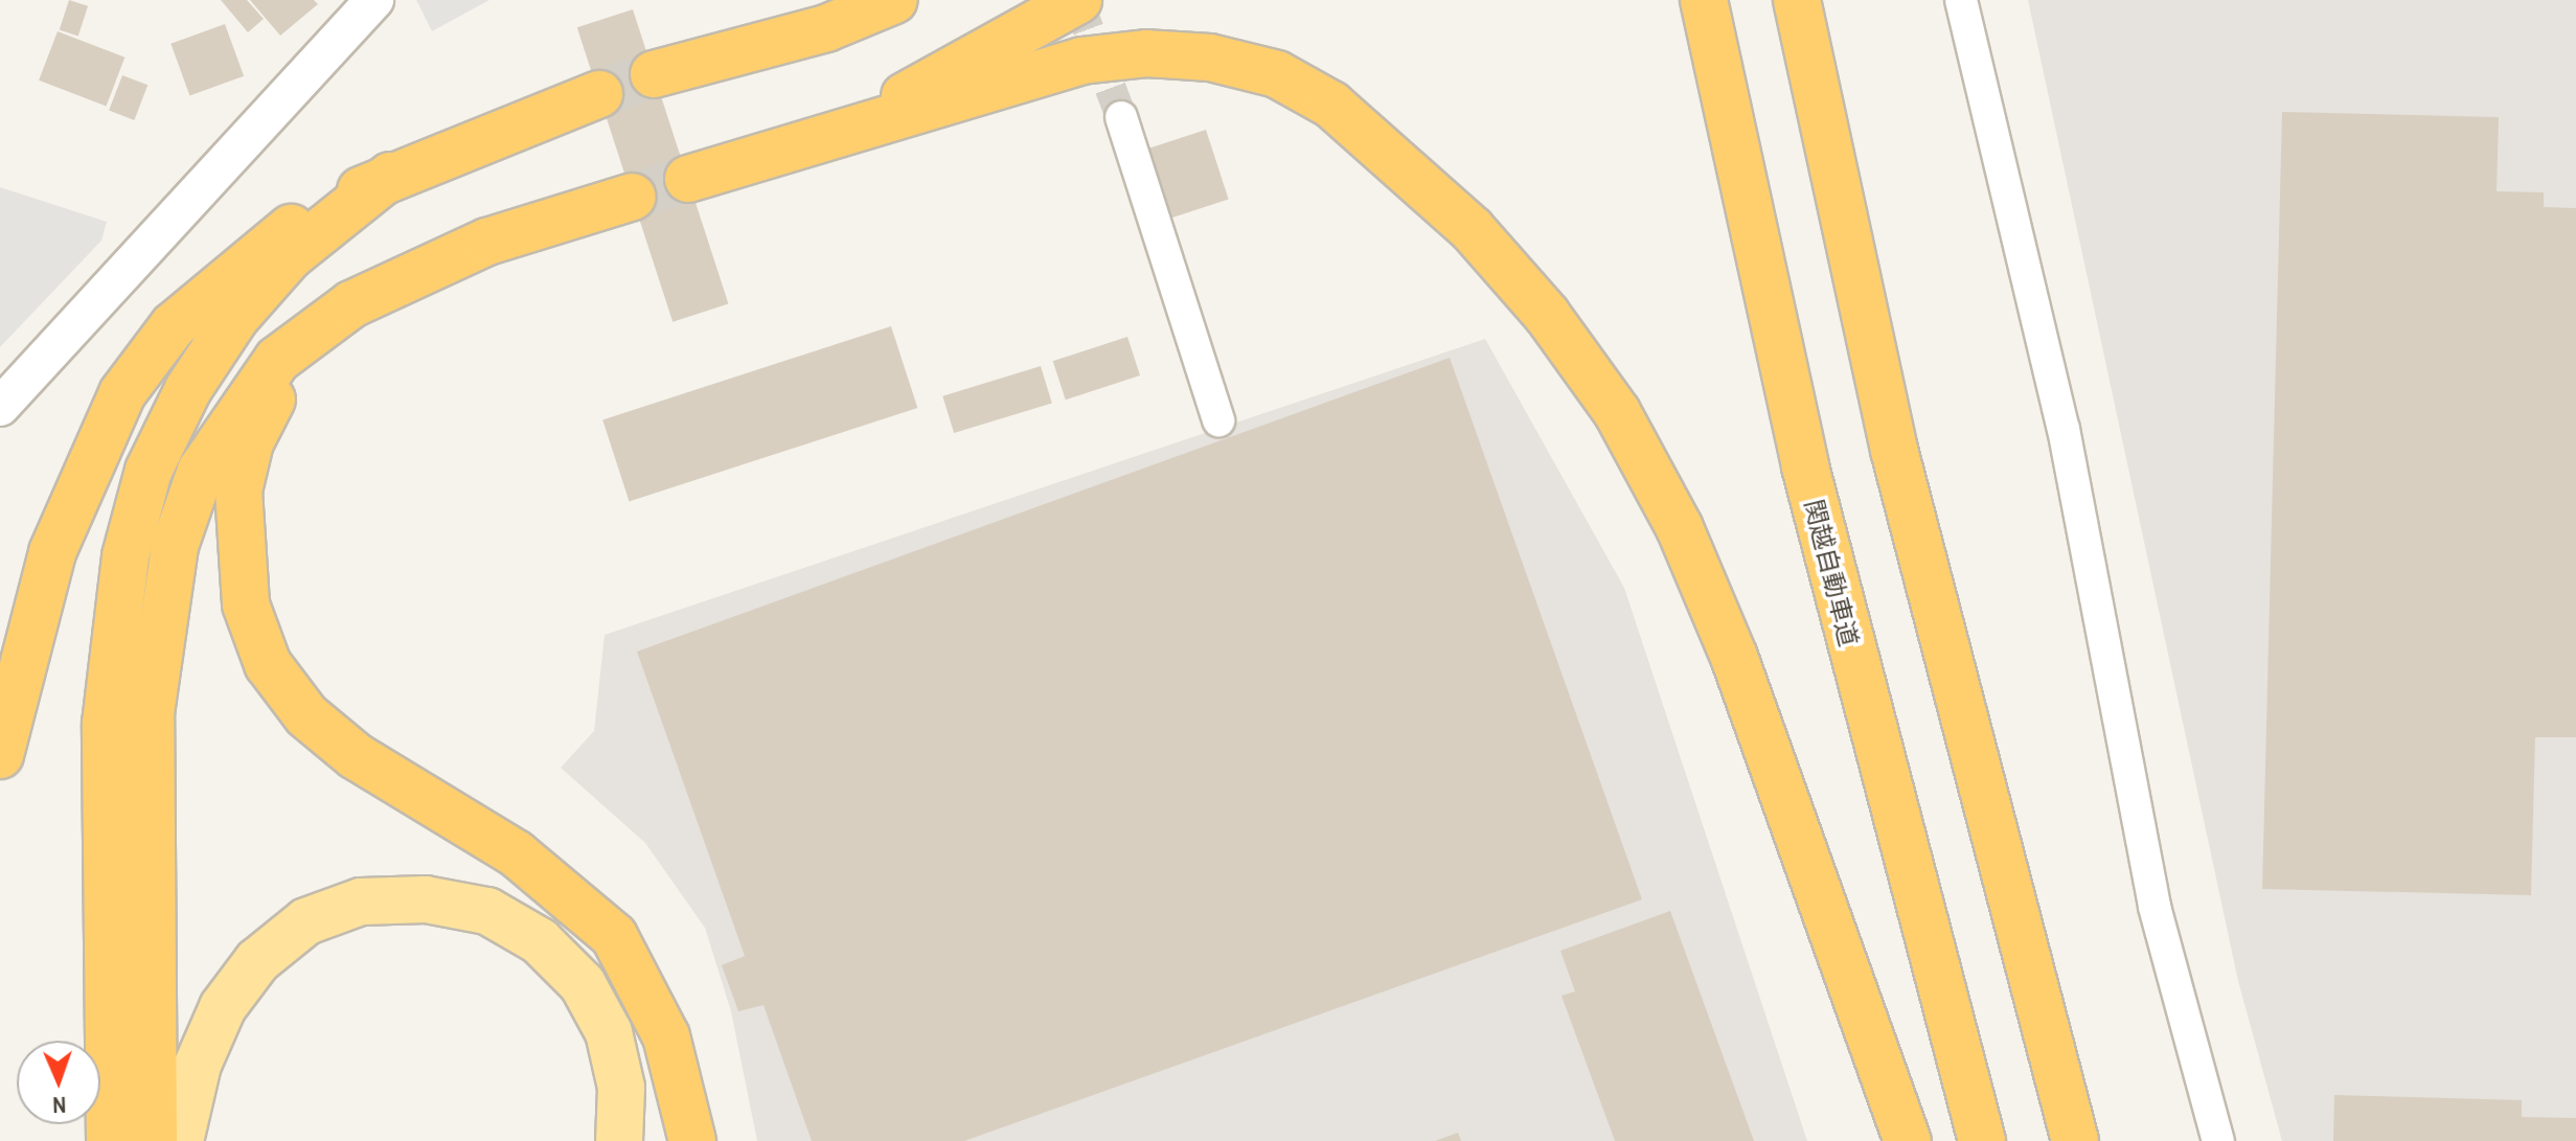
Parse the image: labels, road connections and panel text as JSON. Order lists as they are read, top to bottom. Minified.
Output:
{"streets":{"highway":["関越自動車道"]},"north":"bottom"}
